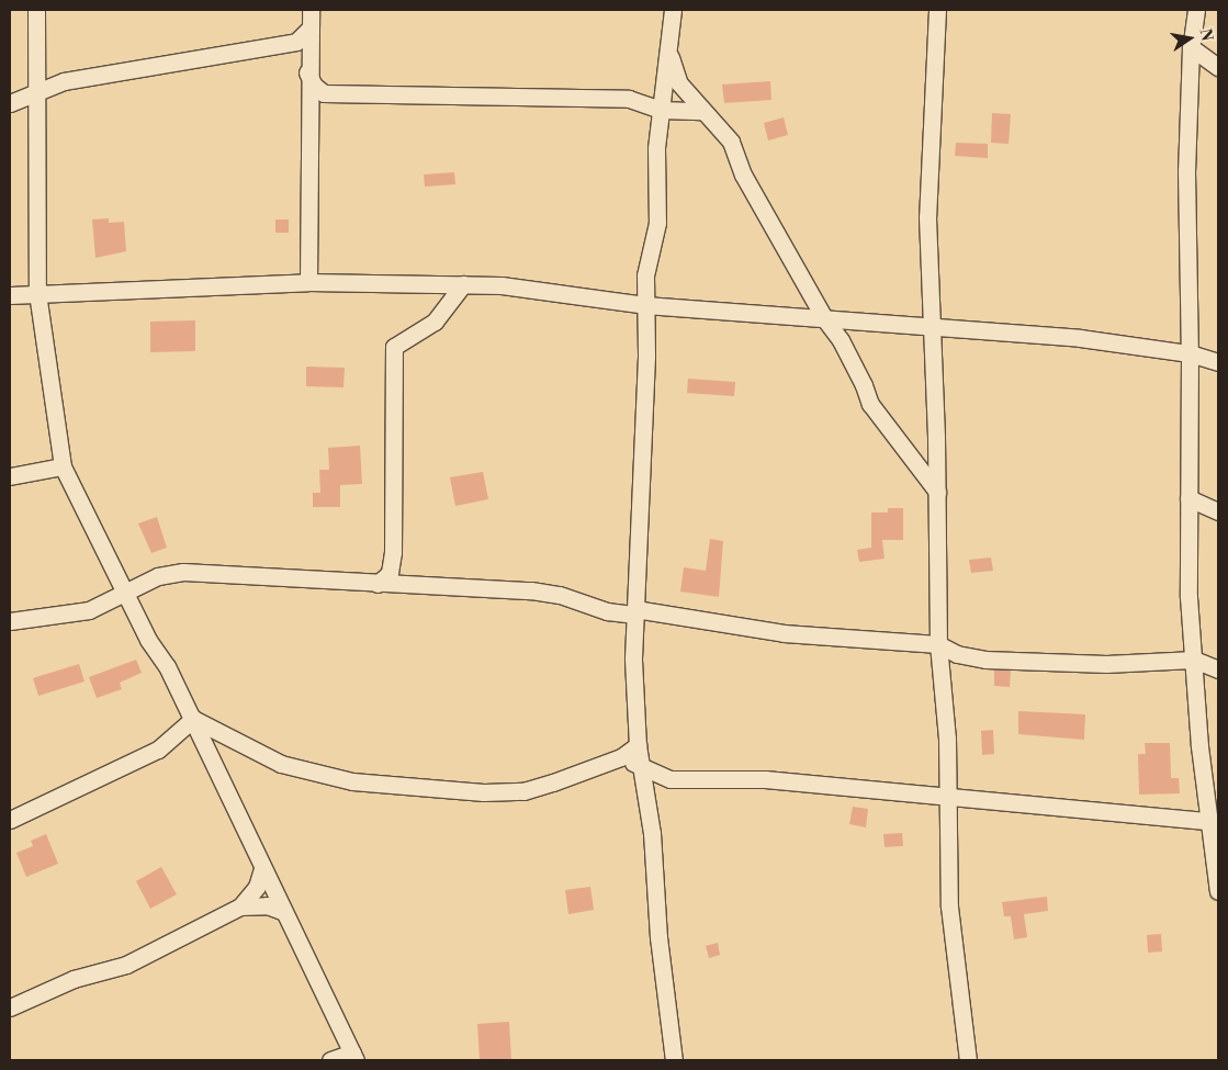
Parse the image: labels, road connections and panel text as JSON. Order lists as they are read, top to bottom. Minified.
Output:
{"north":"right"}
